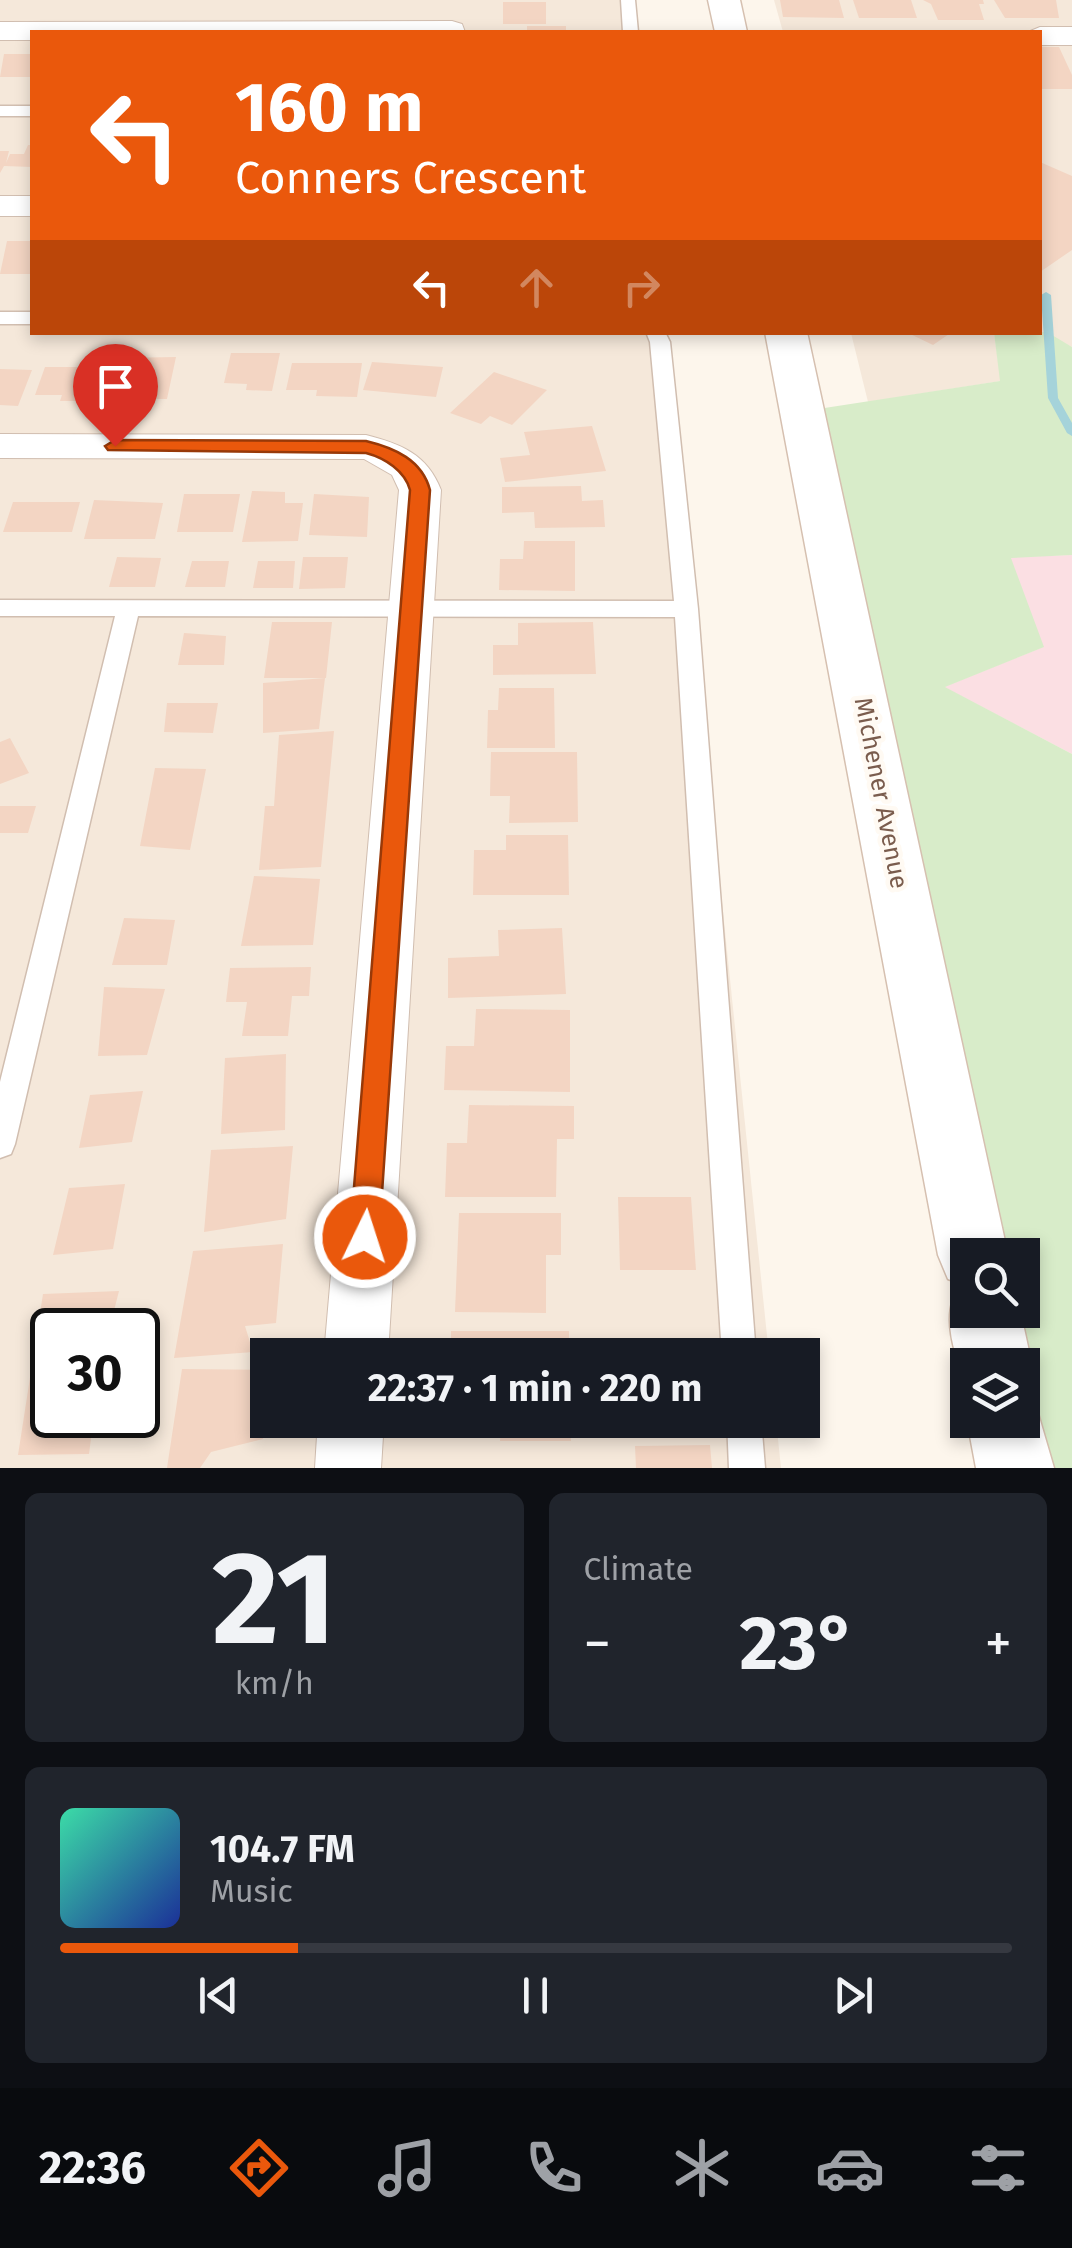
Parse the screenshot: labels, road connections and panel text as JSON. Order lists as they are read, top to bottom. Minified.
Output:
{"streets":{"street":["Michener Avenue"]},"page":{"turn":["160 m","Conners Crescent"],"limit":"30","trip":"22:37 · 1 min · 220 m","tile":[["21","km/h"],"Climate"],"heat":["−","23°","+"],"song":["104.7 FM","Music"],"tabs":"22:36"}}
